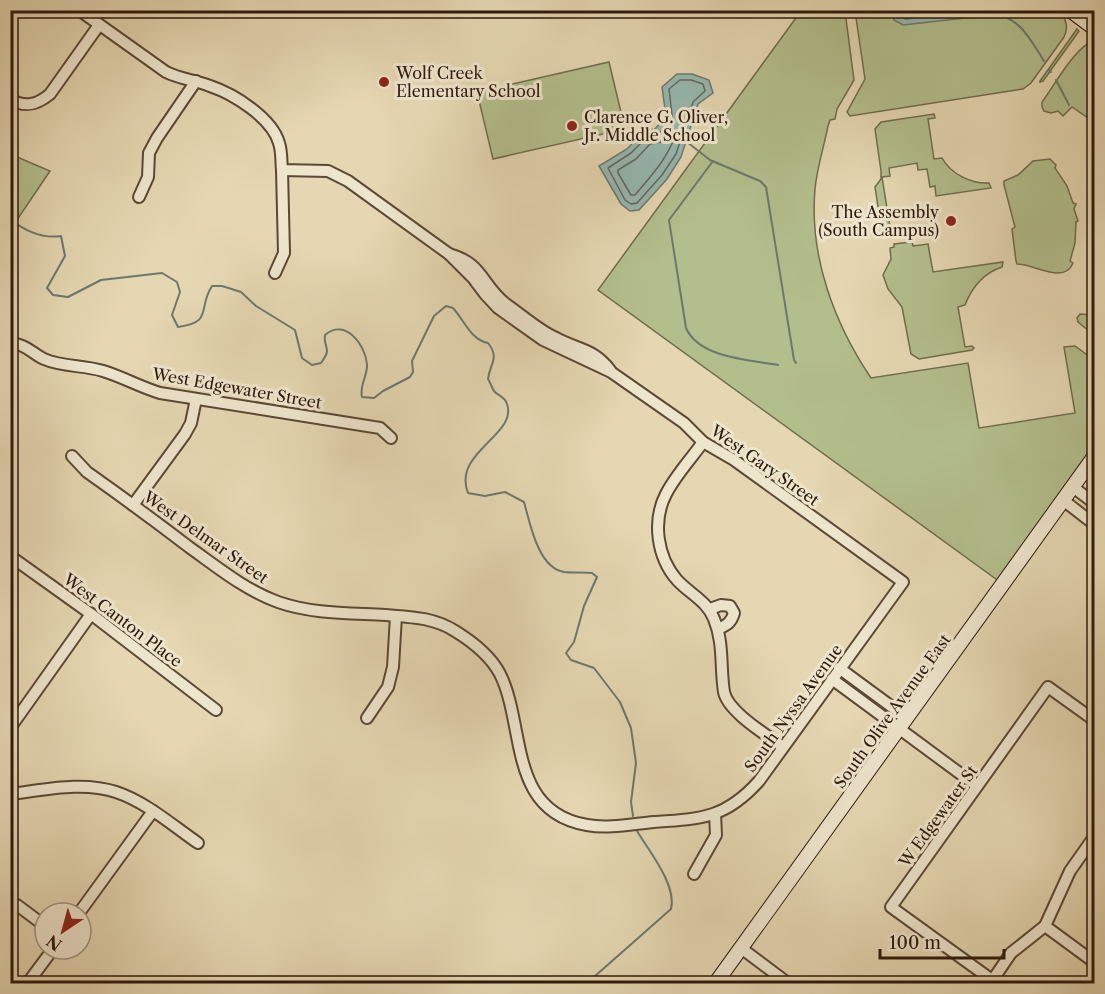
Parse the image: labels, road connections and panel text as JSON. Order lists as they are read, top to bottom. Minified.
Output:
{"streets":{"street":["West Edgewater Street","West Gary Street","West Delmar Street","West Canton Place","South Nyssa Avenue","South Olive Avenue East","W Edgewater St"]},"crossings":[["West Gary Street","South Nyssa Avenue"],["West Delmar Street","South Nyssa Avenue"]],"places":["Wolf Creek Elementary School","Clarence G. Oliver, Jr. Middle School","The Assembly (South Campus)"],"scale_bar":"100 m","north":"bottom left"}
